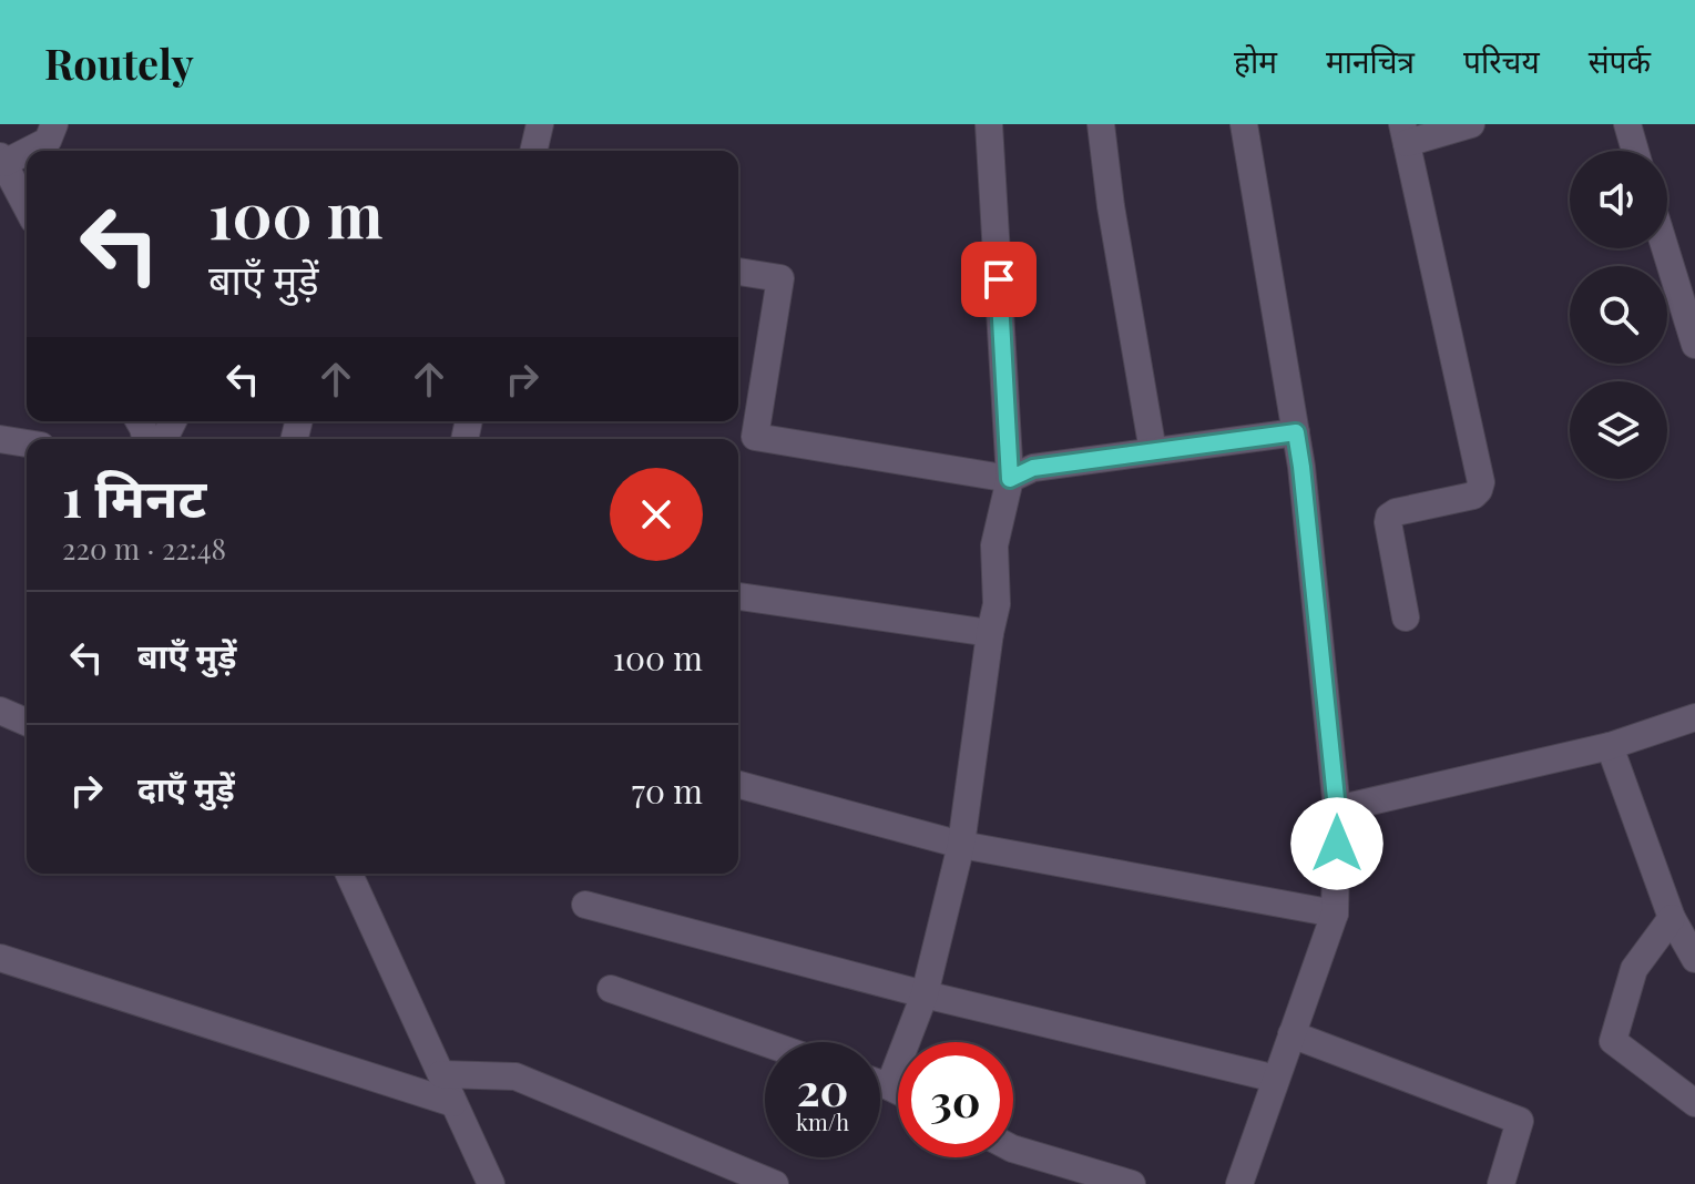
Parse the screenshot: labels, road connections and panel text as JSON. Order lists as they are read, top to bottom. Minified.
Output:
{"page":{"header":"Routely","nav":["होम","मानचित्र","परिचय","संपर्क"],"turn":["100 m","बाएँ मुड़ें"],"heading":["1 मिनट","220 m · 22:48"],"list":[{"name":"बाएँ मुड़ें","value":"100 m"},{"name":"दाएँ मुड़ें","value":"70 m"}],"speed":"20 km/h","limit":"30"}}
